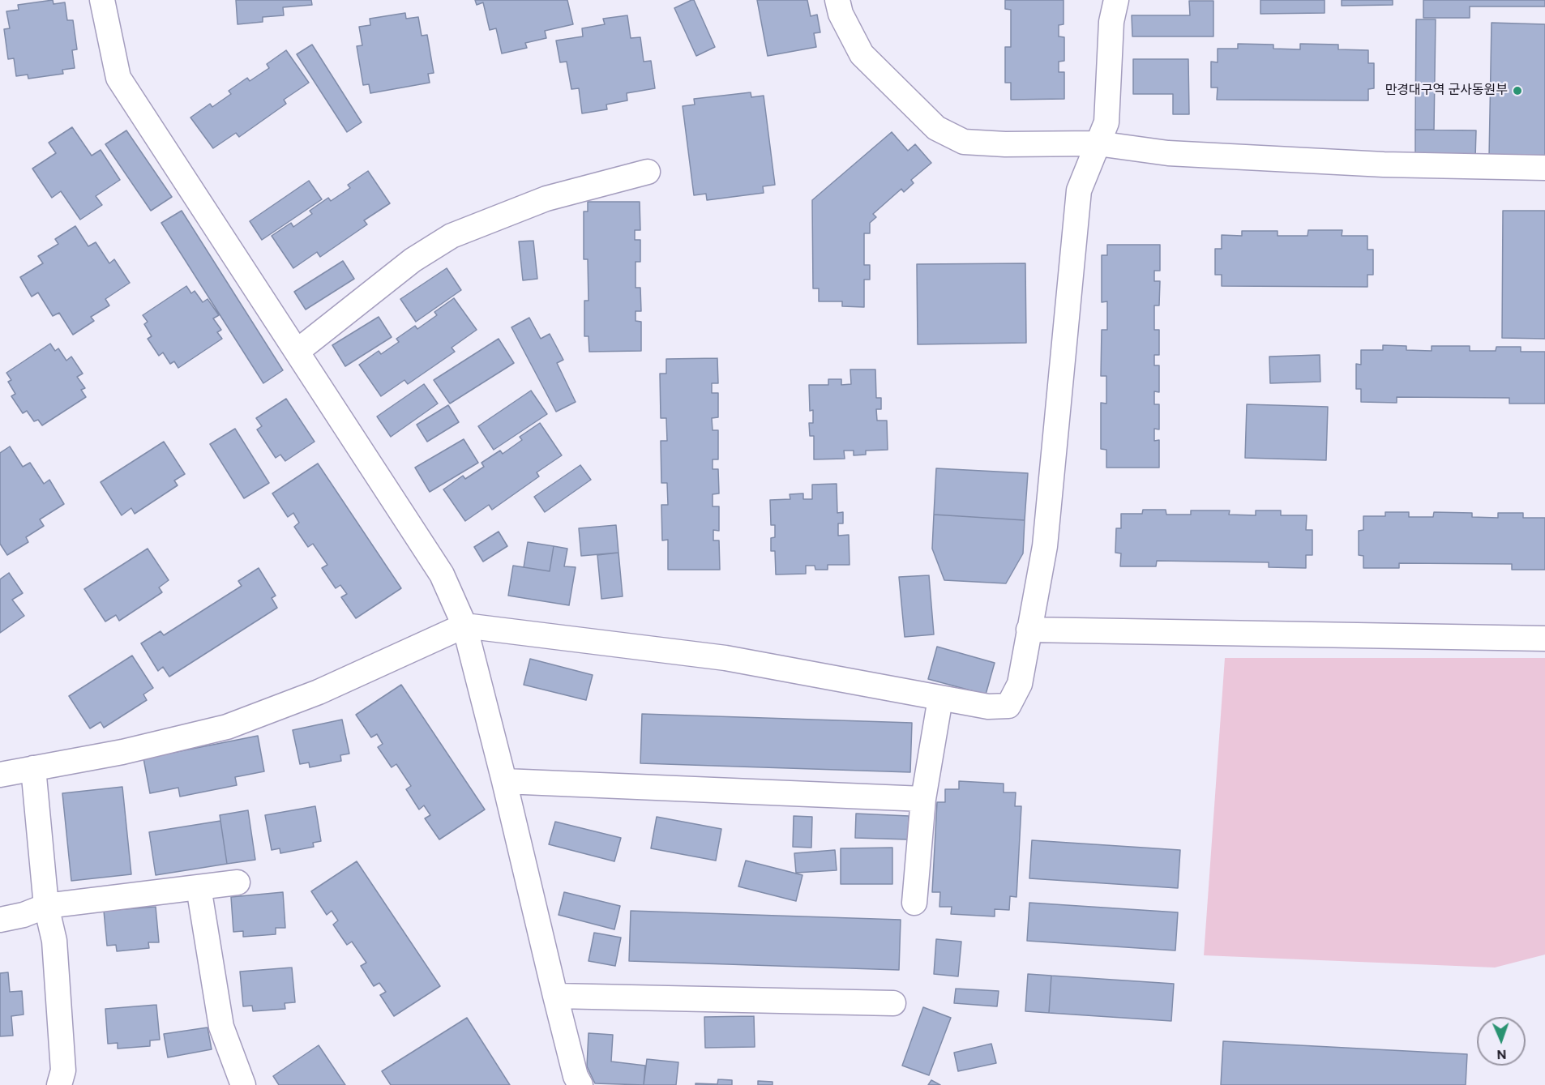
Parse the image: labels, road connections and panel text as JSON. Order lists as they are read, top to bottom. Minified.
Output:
{"places":["만경대구역 군사동원부"],"north":"bottom"}
